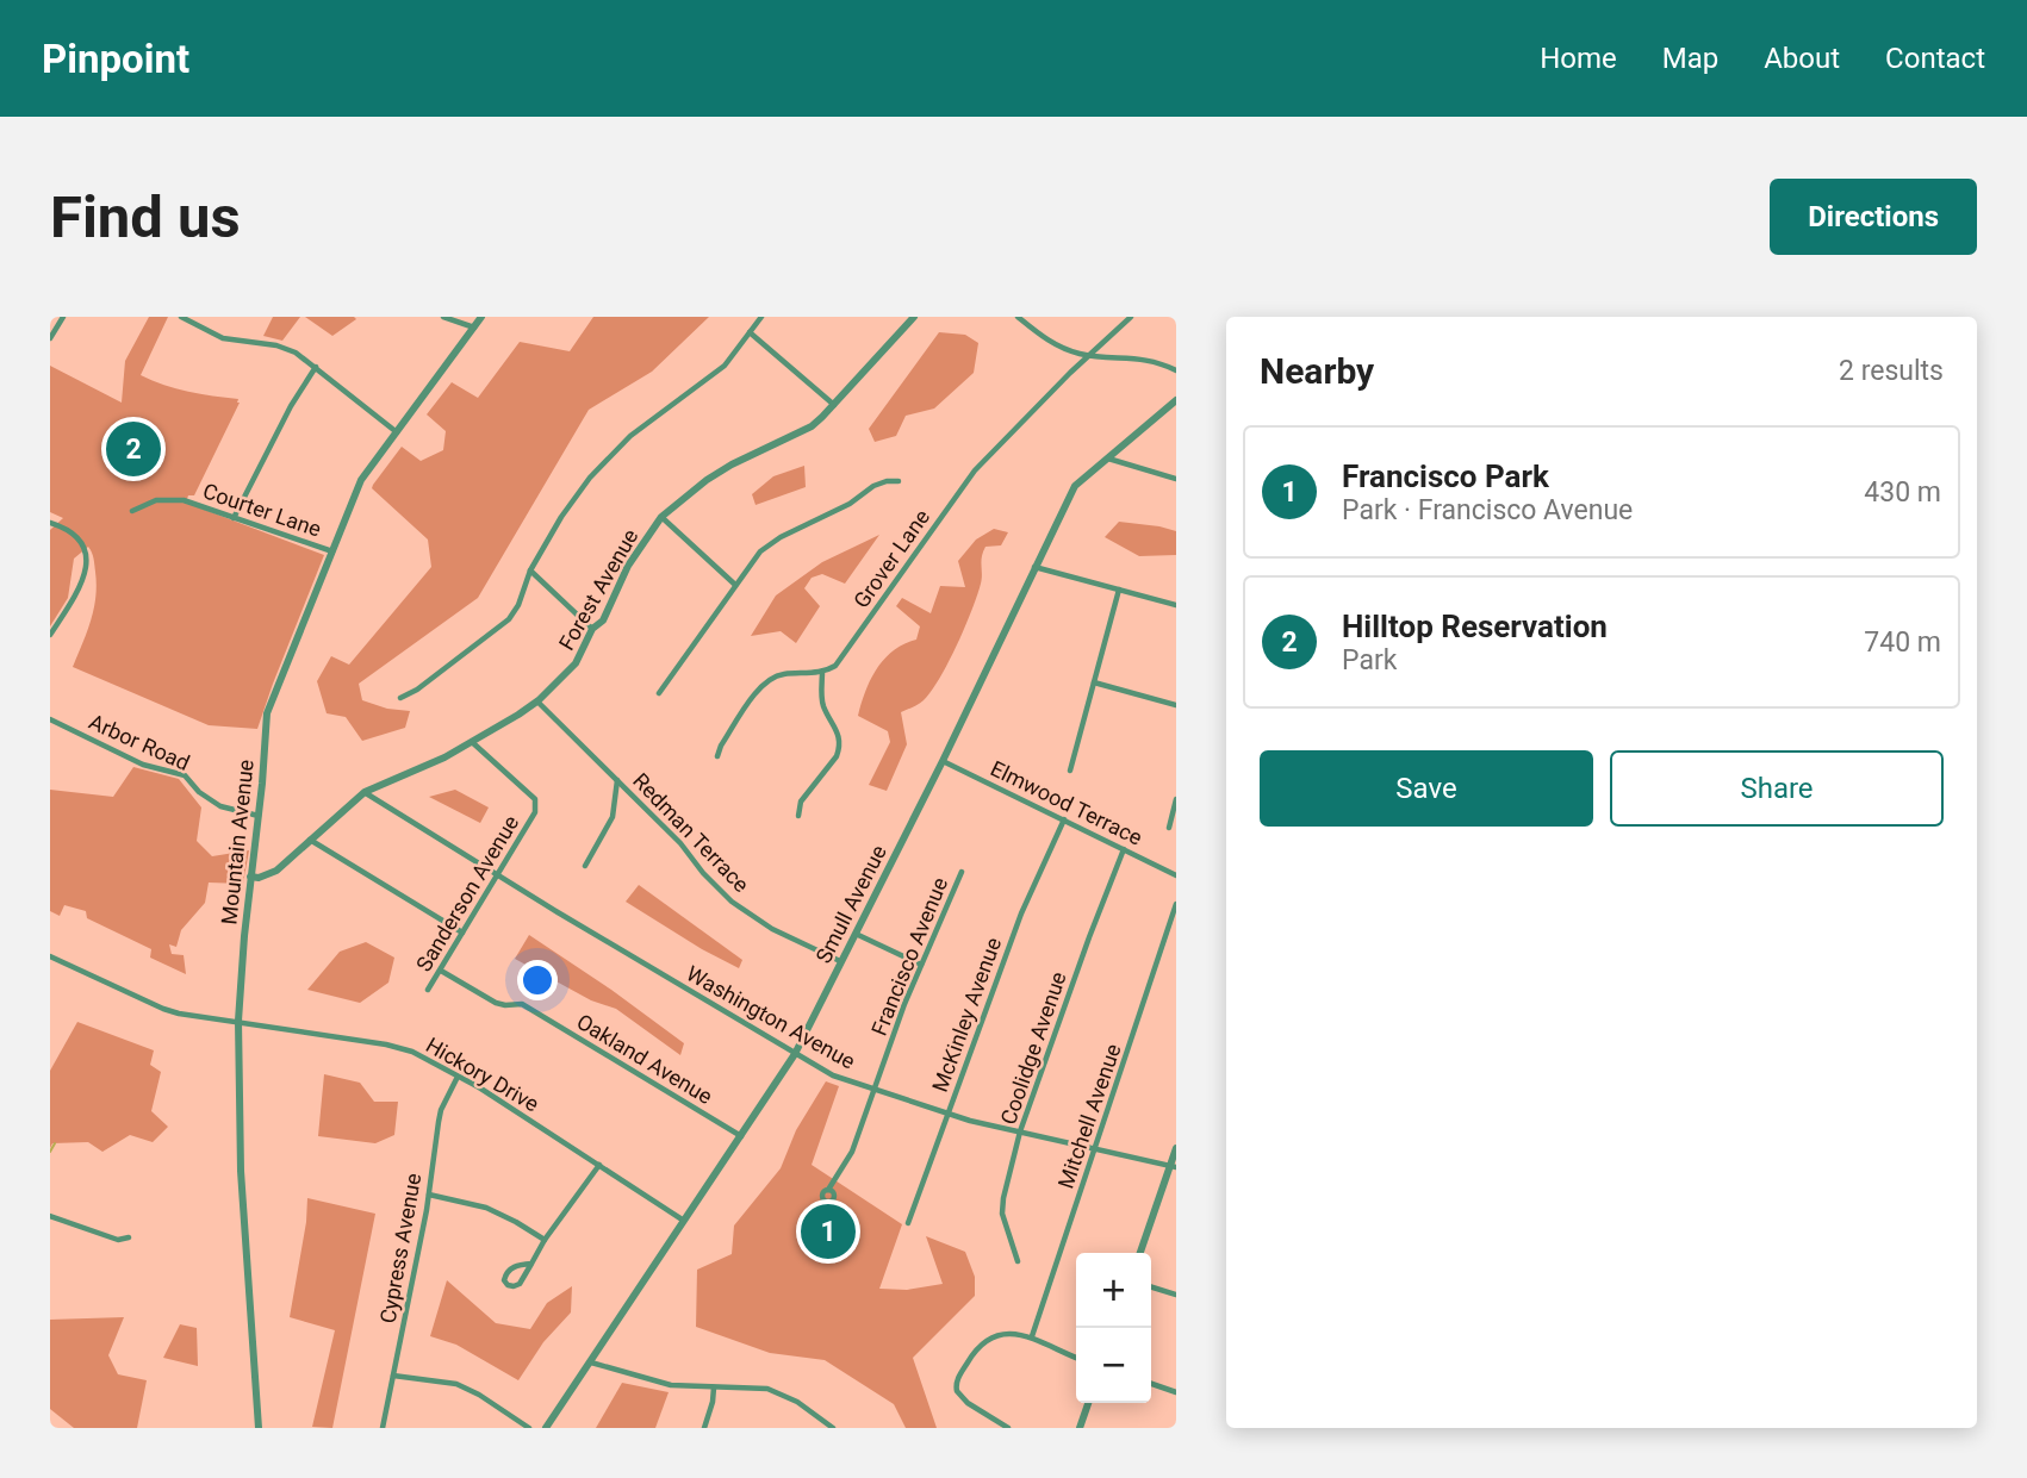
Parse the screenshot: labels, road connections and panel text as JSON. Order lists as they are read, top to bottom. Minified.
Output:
{"streets":{"street":["Courter Lane","Grover Lane","Forest Avenue","Arbor Road","Elmwood Terrace","Redman Terrace","Mountain Avenue","Sanderson Avenue","Smull Avenue","Francisco Avenue","McKinley Avenue","Washington Avenue","Coolidge Avenue","Oakland Avenue","Hickory Drive","Mitchell Avenue","Cypress Avenue"]},"crossings":[["Courter Lane","Mountain Avenue"],["Forest Avenue","Redman Terrace"],["Forest Avenue","Mountain Avenue"],["Forest Avenue","Sanderson Avenue"],["Forest Avenue","Washington Avenue"],["Arbor Road","Mountain Avenue"],["Elmwood Terrace","Smull Avenue"],["Elmwood Terrace","McKinley Avenue"],["Elmwood Terrace","Coolidge Avenue"],["Redman Terrace","Smull Avenue"],["Mountain Avenue","Hickory Drive"],["Sanderson Avenue","Washington Avenue"],["Sanderson Avenue","Oakland Avenue"],["Smull Avenue","Washington Avenue"],["Smull Avenue","Oakland Avenue"],["Smull Avenue","Hickory Drive"],["Francisco Avenue","Washington Avenue"],["McKinley Avenue","Washington Avenue"],["Washington Avenue","Coolidge Avenue"],["Washington Avenue","Mitchell Avenue"],["Hickory Drive","Cypress Avenue"]],"page":{"header":"Pinpoint","nav":["Home","Map","About","Contact"],"buttons":["Directions",["Save","Share"]],"title":"Find us","heading":["Nearby","2 results"],"pins":["2","1"],"list":[{"mark":"1","name":"Francisco Park","note":"Park · Francisco Avenue","value":"430 m"},{"mark":"2","name":"Hilltop Reservation","note":"Park","value":"740 m"}],"map_buttons":["+","−"]}}
